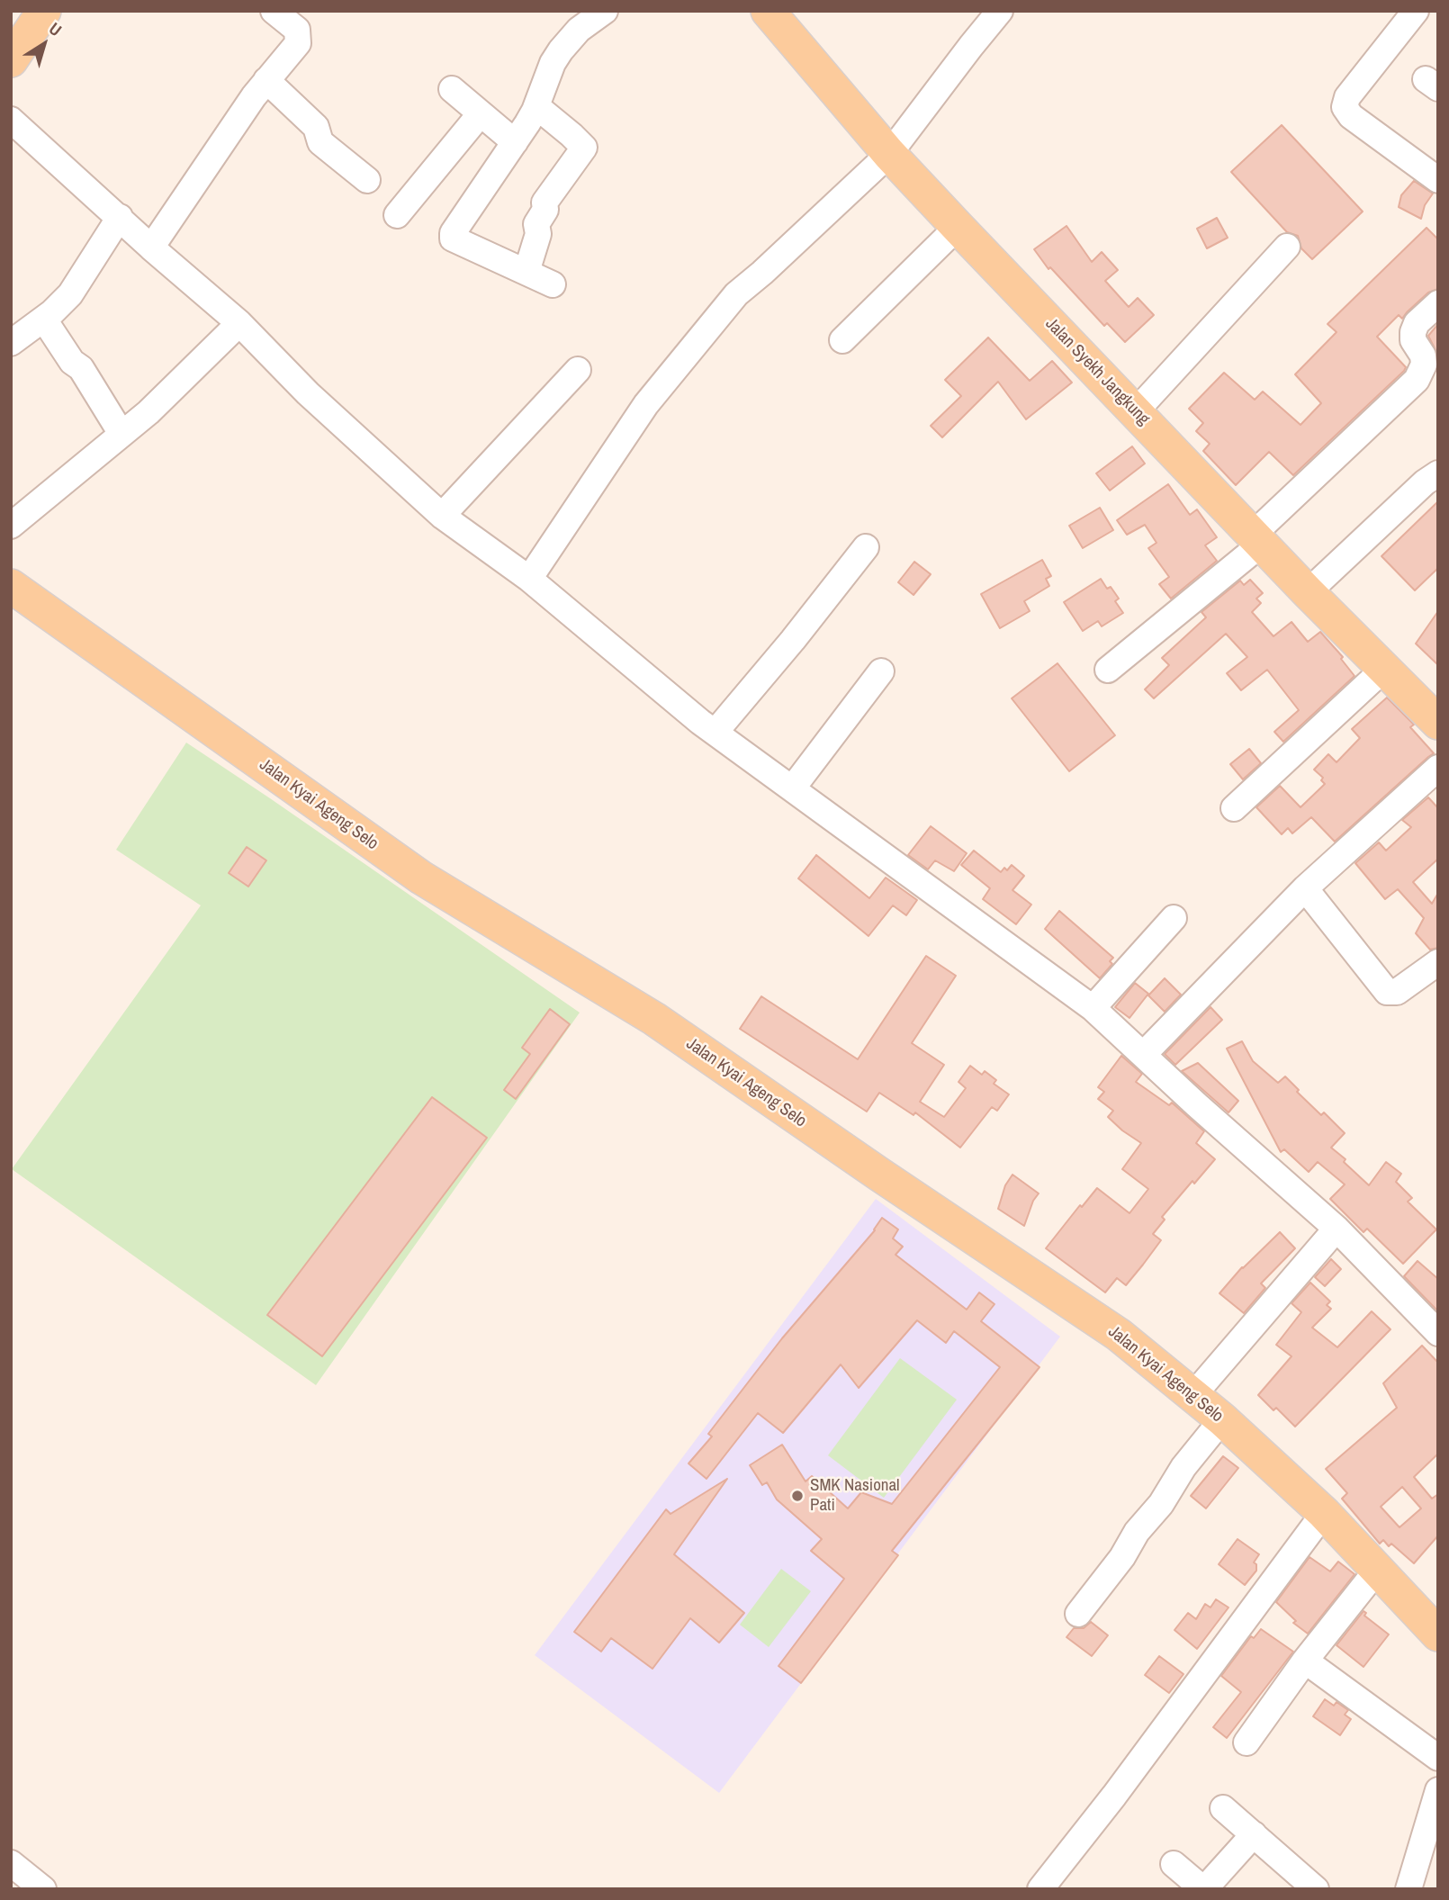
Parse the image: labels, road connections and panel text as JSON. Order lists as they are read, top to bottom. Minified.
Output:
{"streets":{"main road":["Jalan Syekh Jangkung","Jalan Kyai Ageng Selo"]},"places":["SMK Nasional Pati"],"north":"top right"}
